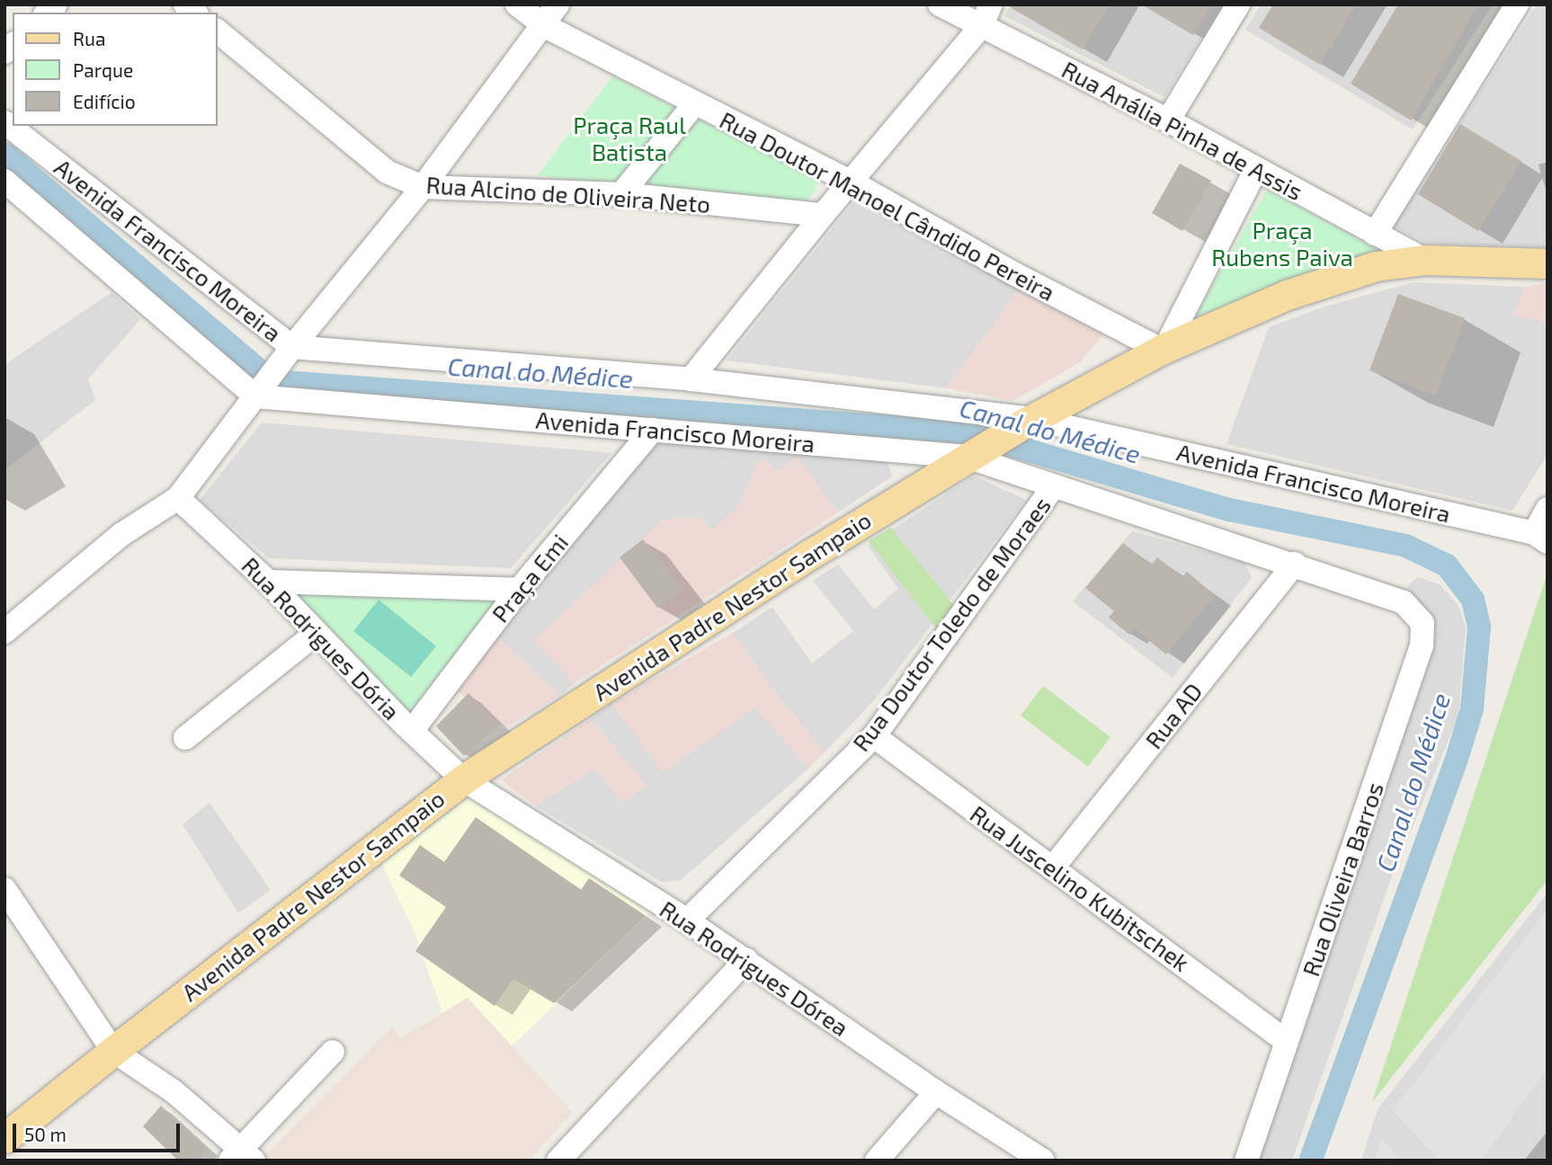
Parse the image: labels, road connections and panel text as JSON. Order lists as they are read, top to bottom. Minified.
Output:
{"streets":{"main road":["Avenida Padre Nestor Sampaio"],"street":["Rua Anália Pinha de Assis","Rua Alcino de Oliveira Neto","Rua Doutor Manoel Cândido Pereira","Avenida Francisco Moreira","Praça Emi","Rua Doutor Toledo de Moraes","Rua Rodrigues Dória","Rua AD","Rua Oliveira Barros","Rua Juscelino Kubitschek","Rua Rodrigues Dórea"]},"crossings":[["Rua Anália Pinha de Assis","Avenida Padre Nestor Sampaio"],["Rua Doutor Manoel Cândido Pereira","Avenida Padre Nestor Sampaio"],["Avenida Francisco Moreira","Praça Emi"],["Avenida Francisco Moreira","Avenida Padre Nestor Sampaio"],["Avenida Francisco Moreira","Rua Doutor Toledo de Moraes"],["Avenida Francisco Moreira","Rua AD"],["Avenida Francisco Moreira","Rua Oliveira Barros"],["Praça Emi","Rua Rodrigues Dória"],["Avenida Padre Nestor Sampaio","Rua Rodrigues Dória"],["Avenida Padre Nestor Sampaio","Rua Rodrigues Dórea"],["Rua Doutor Toledo de Moraes","Rua Juscelino Kubitschek"],["Rua Doutor Toledo de Moraes","Rua Rodrigues Dórea"],["Rua Rodrigues Dória","Rua Rodrigues Dórea"],["Rua AD","Rua Juscelino Kubitschek"],["Rua Oliveira Barros","Rua Juscelino Kubitschek"]],"water":["Canal do Médice"],"parks":["Praça Raul Batista","Praça Rubens Paiva"],"legend":["Rua","Parque","Edifício"],"scale_bar":"50 m"}
